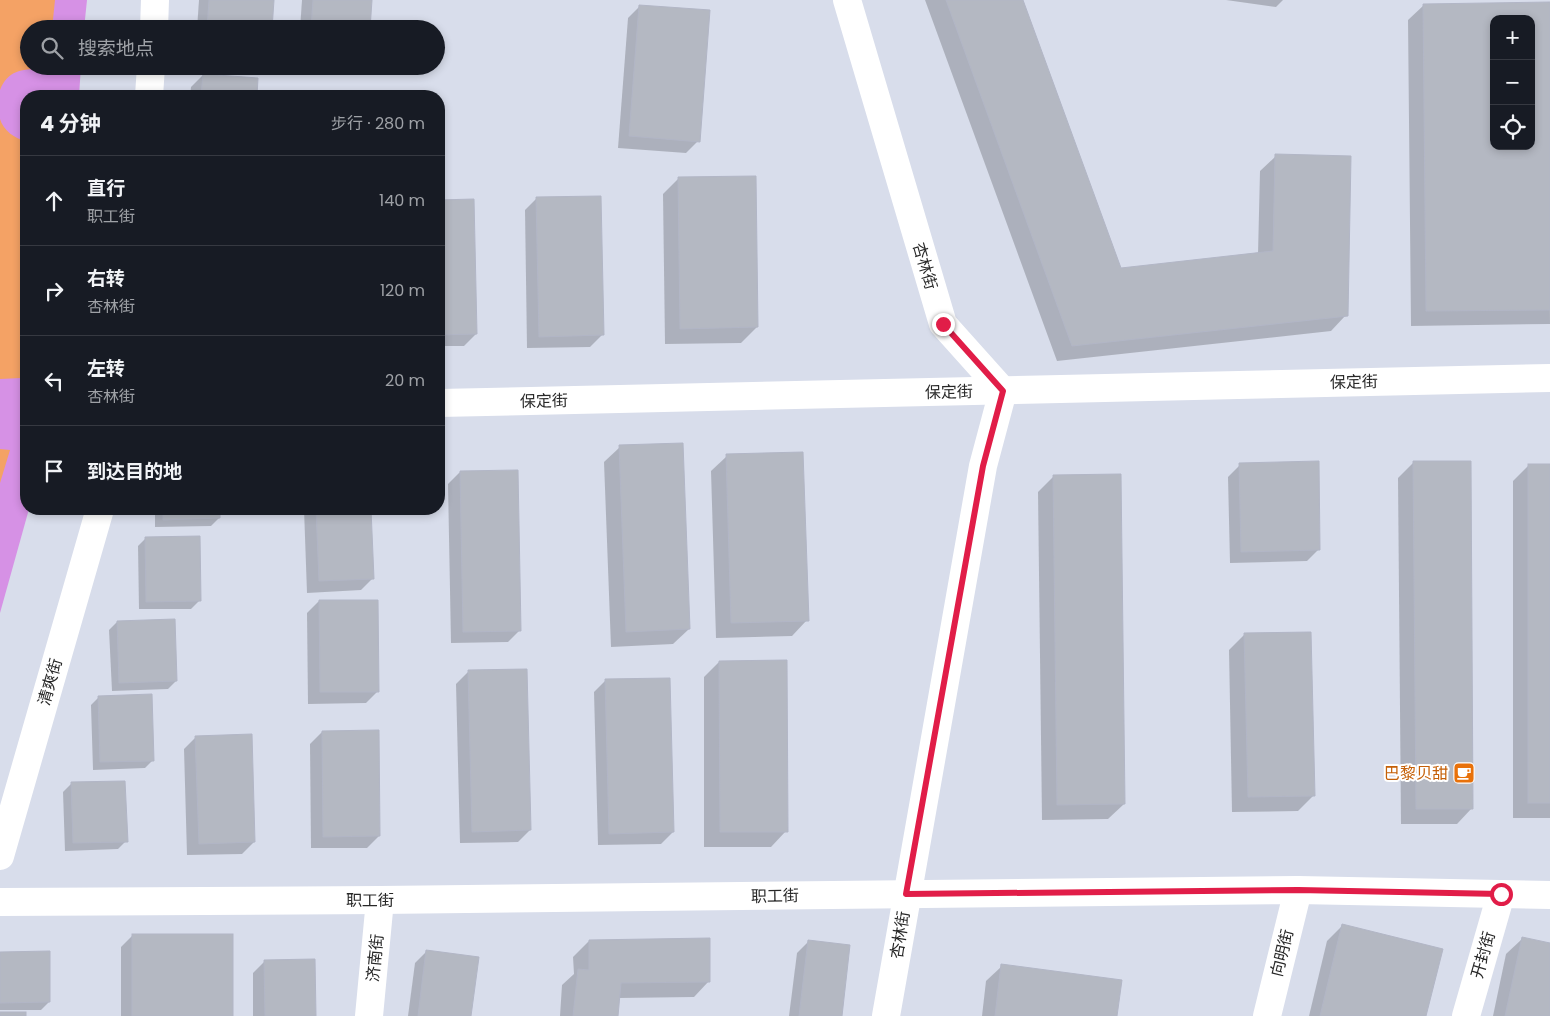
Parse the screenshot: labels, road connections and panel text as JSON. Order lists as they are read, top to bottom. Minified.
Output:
{"streets":{"street":["杏林街","保定街","清爽街","职工街","向明街","开封街","济南街"]},"crossings":[["杏林街","保定街"],["杏林街","职工街"],["职工街","向明街"],["职工街","开封街"],["职工街","济南街"]],"places":{"cafe":["巴黎贝甜"]},"page":{"map_buttons":["+","−"],"search":"搜索地点","heading":["4 分钟","步行 · 280 m"],"list":[["直行","职工街","140 m"],["右转","杏林街","120 m"],["左转","杏林街","20 m"],"到达目的地"]}}
